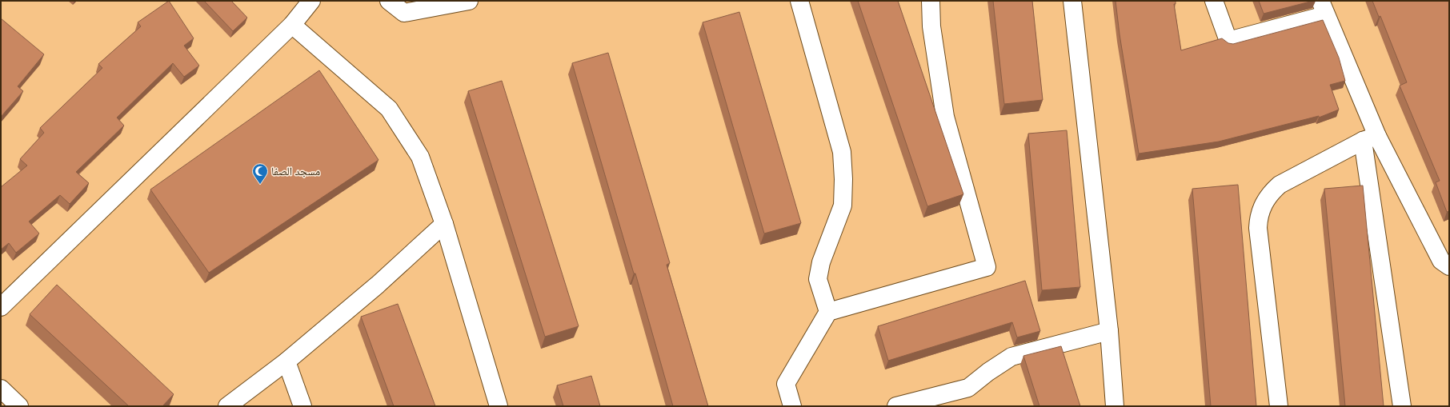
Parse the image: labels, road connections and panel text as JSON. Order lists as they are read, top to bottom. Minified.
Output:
{"places":{"mosque":["مسجد الصفا"]}}
